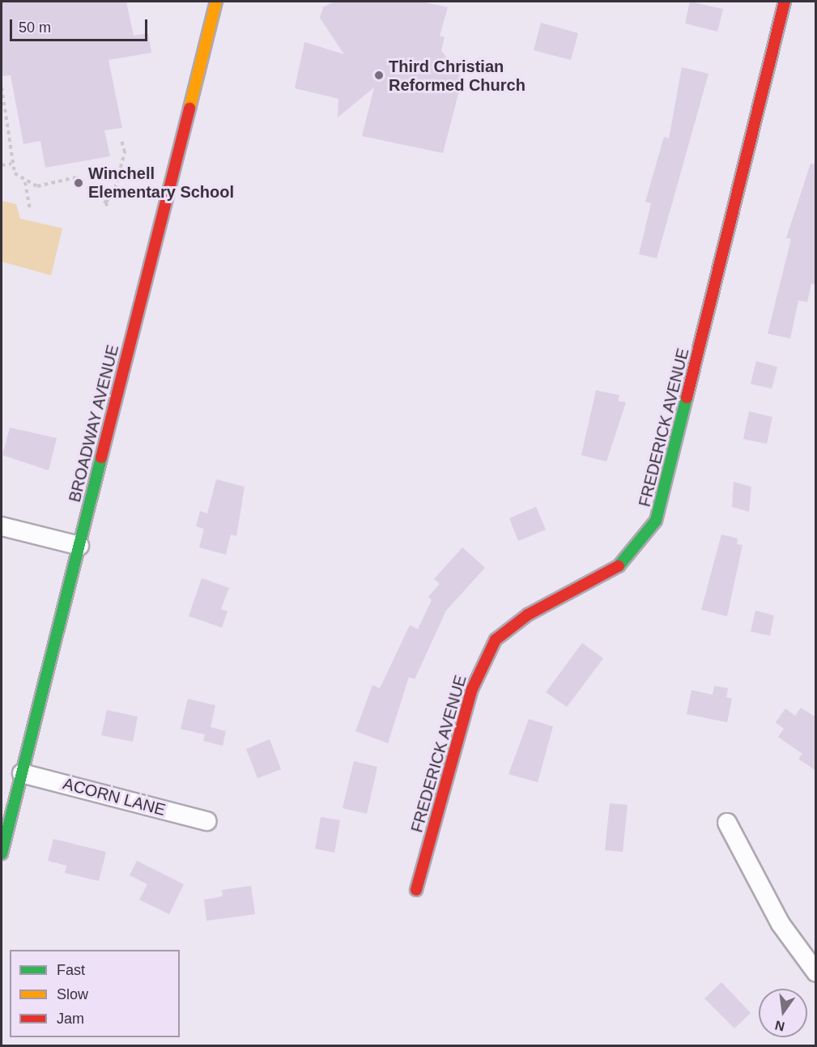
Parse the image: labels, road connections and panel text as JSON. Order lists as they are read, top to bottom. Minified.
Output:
{"streets":{"street":["BROADWAY AVENUE","FREDERICK AVENUE","ACORN LANE"]},"crossings":[["BROADWAY AVENUE","ACORN LANE"]],"places":["Third Christian Reformed Church","Winchell Elementary School"],"legend":["Fast","Slow","Jam"],"scale_bar":"50 m","north":"bottom"}
